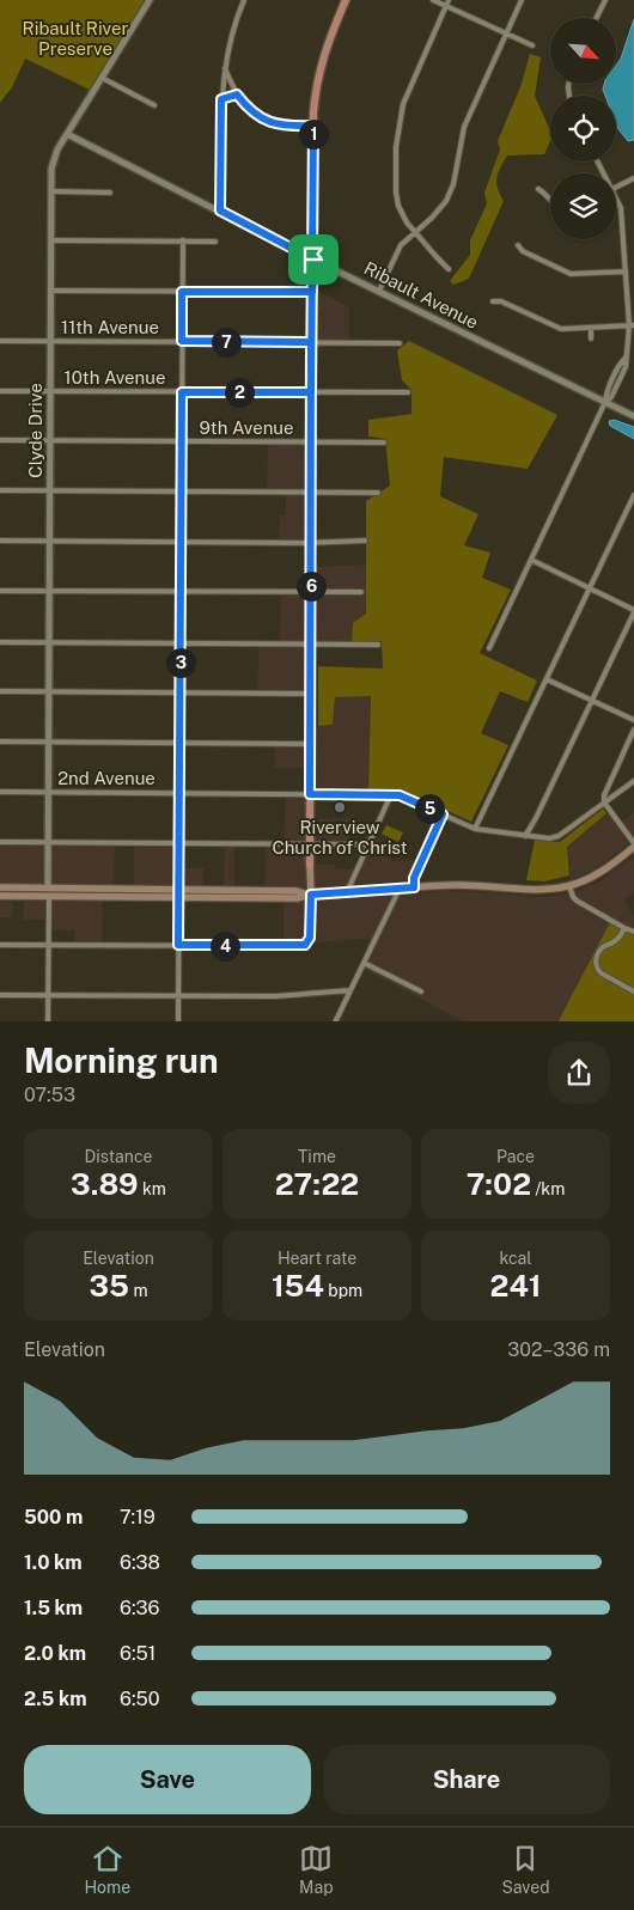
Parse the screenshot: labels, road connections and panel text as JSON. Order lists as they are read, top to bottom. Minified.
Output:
{"streets":{"street":["Ribault Avenue","11th Avenue","10th Avenue","9th Avenue","Clyde Drive","2nd Avenue"]},"crossings":[["Ribault Avenue","Clyde Drive"],["11th Avenue","Clyde Drive"],["10th Avenue","Clyde Drive"],["9th Avenue","Clyde Drive"],["Clyde Drive","2nd Avenue"]],"parks":["Ribault River Preserve"],"places":["Riverview Church of Christ"],"north":"bottom right","page":{"pins":["1","7","2","6","3","5","4"],"heading":["Morning run","07:53"],"stats":[["Distance","3.89 km"],["Time","27:22"],["Pace","7:02 /km"],["Elevation","35 m"],["Heart rate","154 bpm"],["kcal","241"]],"chart":["Elevation","302–336 m"],"list":[{"name":"500 m","note":"7:19"},{"name":"1.0 km","note":"6:38"},{"name":"1.5 km","note":"6:36"},{"name":"2.0 km","note":"6:51"},{"name":"2.5 km","note":"6:50"}],"buttons":["Save","Share"],"tabs":["Home","Map","Saved"]}}
